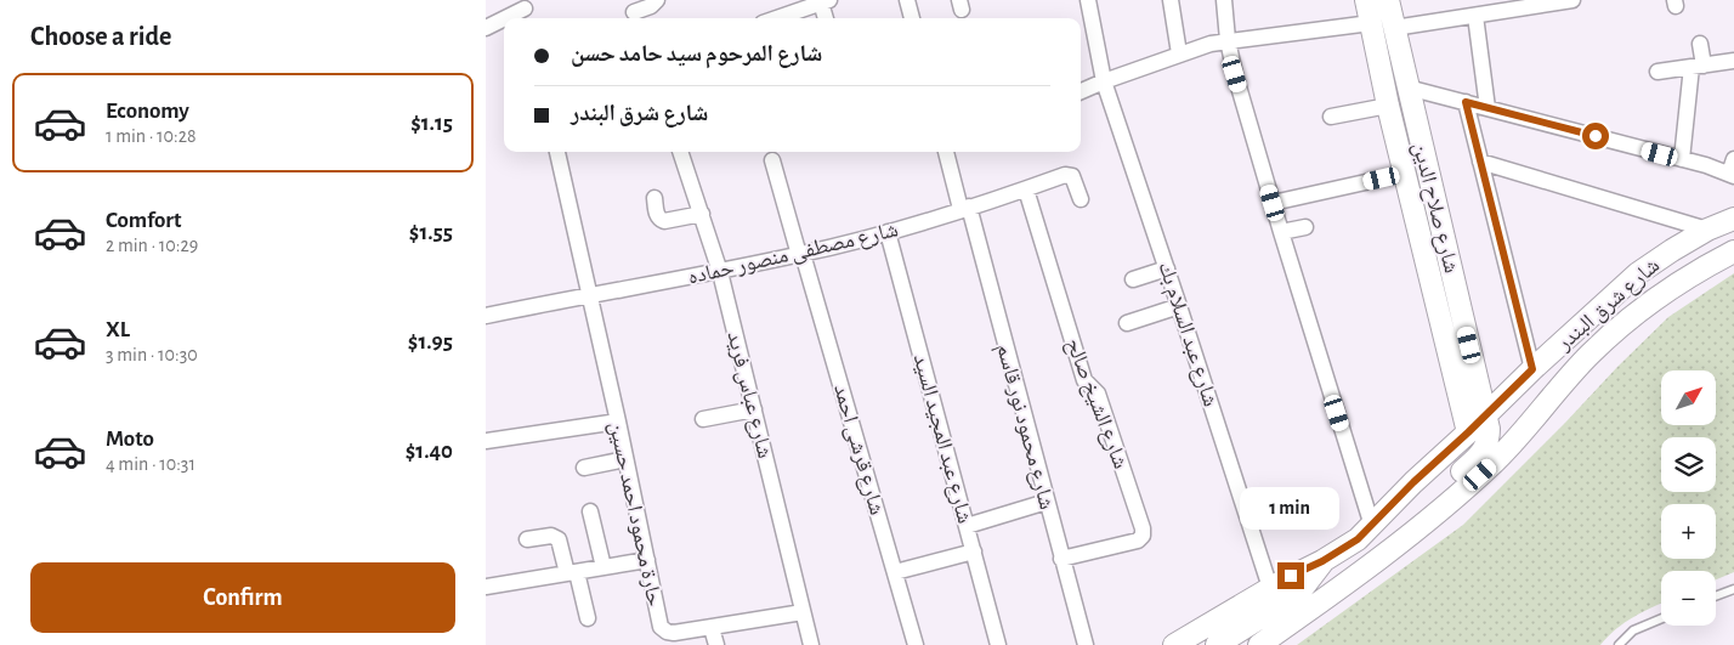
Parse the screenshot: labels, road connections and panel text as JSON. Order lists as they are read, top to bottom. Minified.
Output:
{"streets":{"main road":["شارع صلاح الدين","شارع شرق البندر"],"street":["شارع مصطفى منصور حماده","شارع عبد السلام بك","شارع عباس فريد","شارع الشيخ صالح","شارع محمود نور قاسم","شارع عبد المجيد السيد","شارع قرشى احمد","حارة محمود احمد حسين"]},"crossings":[["شارع صلاح الدين","شارع شرق البندر"],["شارع مصطفى منصور حماده","شارع عباس فريد"],["شارع مصطفى منصور حماده","شارع الشيخ صالح"],["شارع مصطفى منصور حماده","شارع محمود نور قاسم"],["شارع مصطفى منصور حماده","شارع عبد المجيد السيد"],["شارع مصطفى منصور حماده","شارع قرشى احمد"],["شارع مصطفى منصور حماده","حارة محمود احمد حسين"],["شارع شرق البندر","شارع عبد السلام بك"],["شارع عباس فريد","حارة محمود احمد حسين"],["شارع الشيخ صالح","شارع محمود نور قاسم"]],"north":"top right","page":{"heading":"Choose a ride","banner":["شارع المرحوم سيد حامد حسن","شارع شرق البندر"],"list":[{"name":"Economy","note":"1 min · 10:28","value":"$1.15"},{"name":"Comfort","note":"2 min · 10:29","value":"$1.55"},{"name":"XL","note":"3 min · 10:30","value":"$1.95"},{"name":"Moto","note":"4 min · 10:31","value":"$1.40"}],"map_buttons":["+","−"],"bubble":"1 min","buttons":"Confirm"}}
